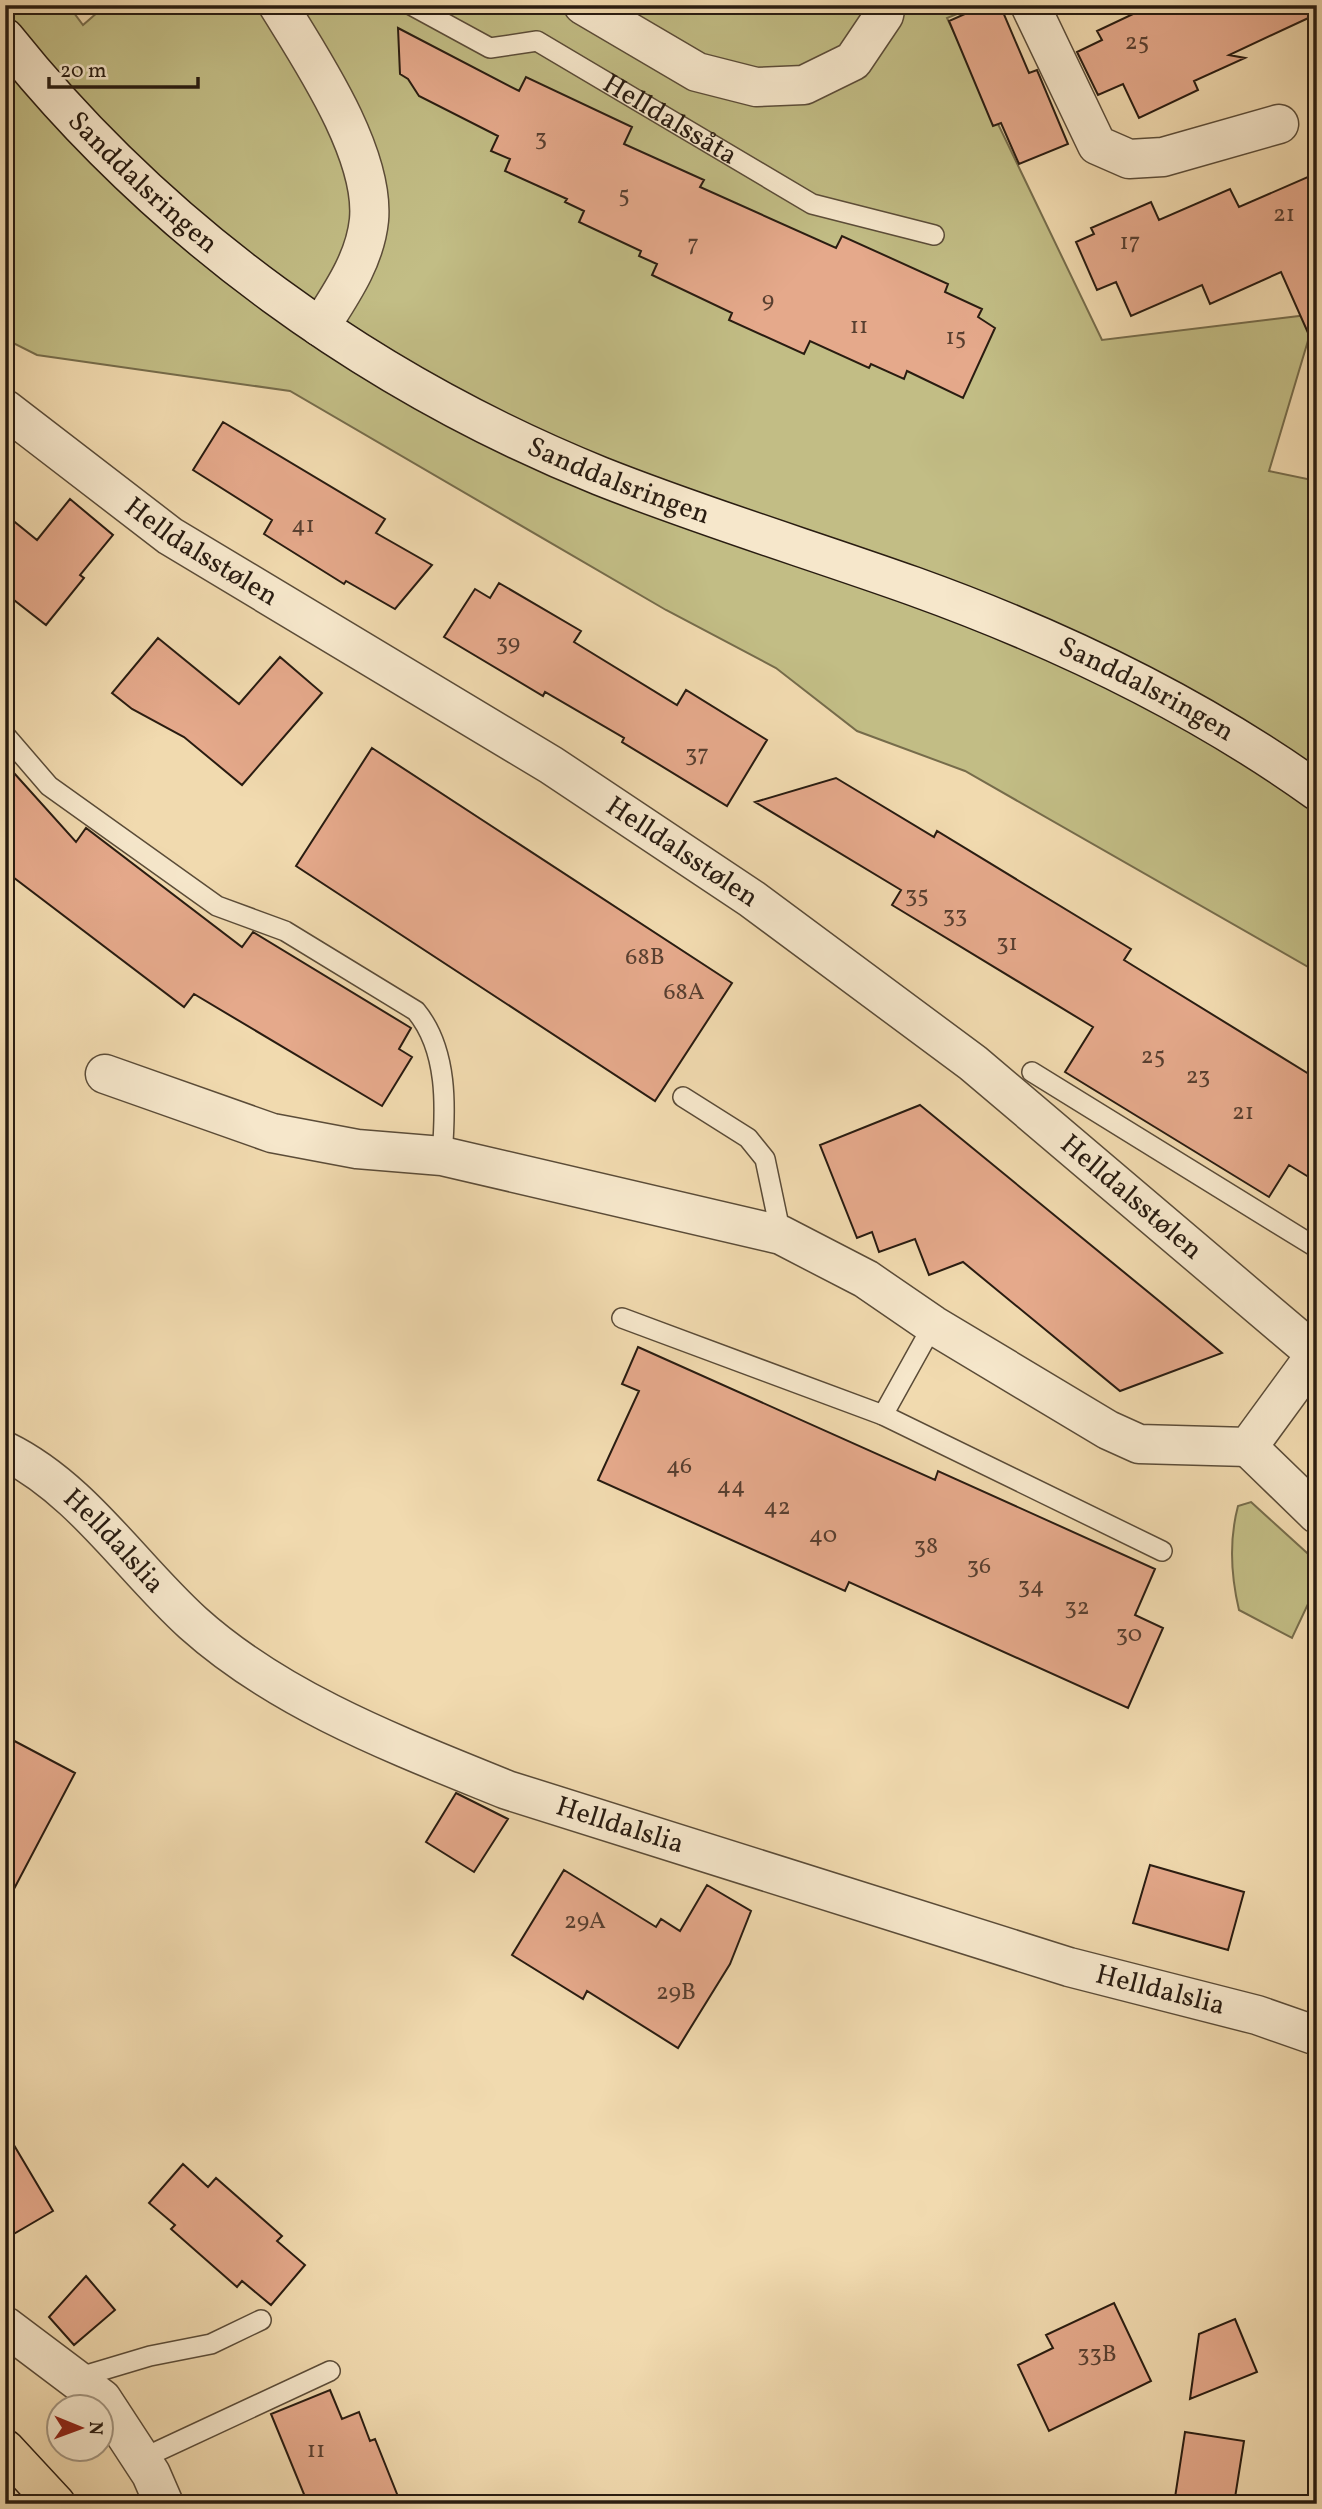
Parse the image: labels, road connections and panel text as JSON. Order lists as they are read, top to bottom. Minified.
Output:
{"streets":{"street":["Helldalssåta","Sanddalsringen","Helldalsstølen","Helldalslia"]},"house_numbers":["25","3","5","21","17","7","9","11","15","41","39","37","35","33","31","68B","68A","25","23","21","46","44","42","40","38","36","34","32","30","29A","29B","33B","11"],"scale_bar":"20 m","north":"right"}
